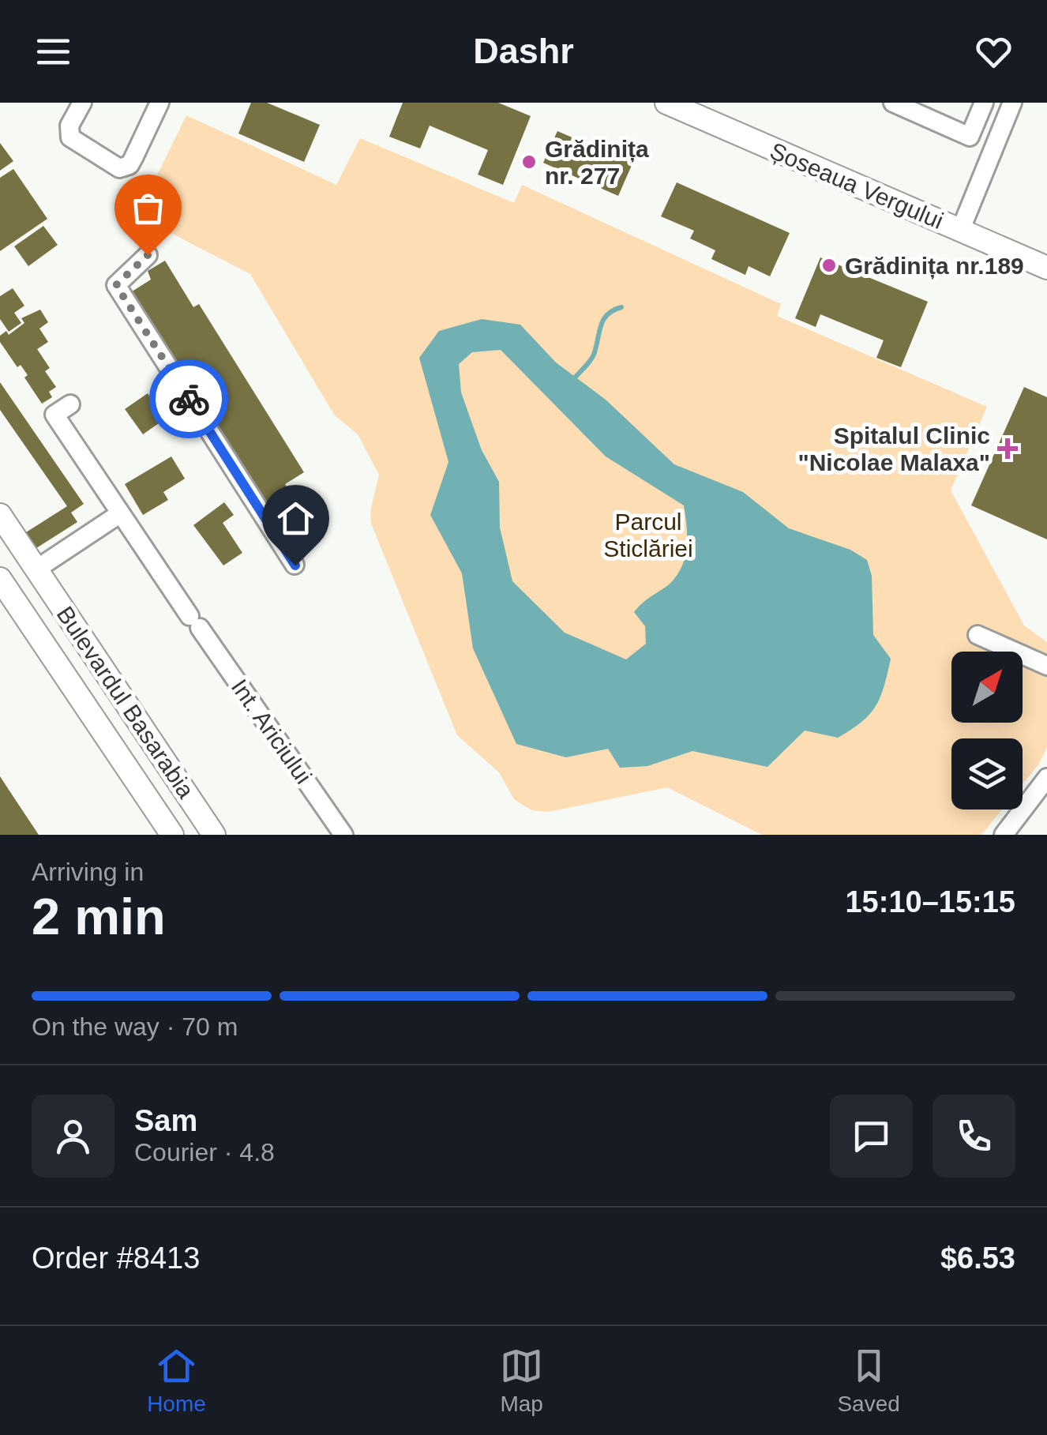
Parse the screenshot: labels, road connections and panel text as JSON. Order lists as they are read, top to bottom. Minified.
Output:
{"streets":{"main road":["Șoseaua Vergului","Bulevardul Basarabia"],"street":["Int. Ariciului"]},"parks":["Parcul Sticlăriei"],"places":{"other":["Grădinița nr. 277","Grădinița nr.189"],"health":["Spitalul Clinic \"Nicolae Malaxa\""]},"north":"top right","page":{"header":"Dashr","heading":["2 min","Arriving in","15:10–15:15"],"panel":["Sam","Courier · 4.8","Order #8413","$6.53"],"bar":"On the way · 70 m","tabs":["Home","Map","Saved"]}}
